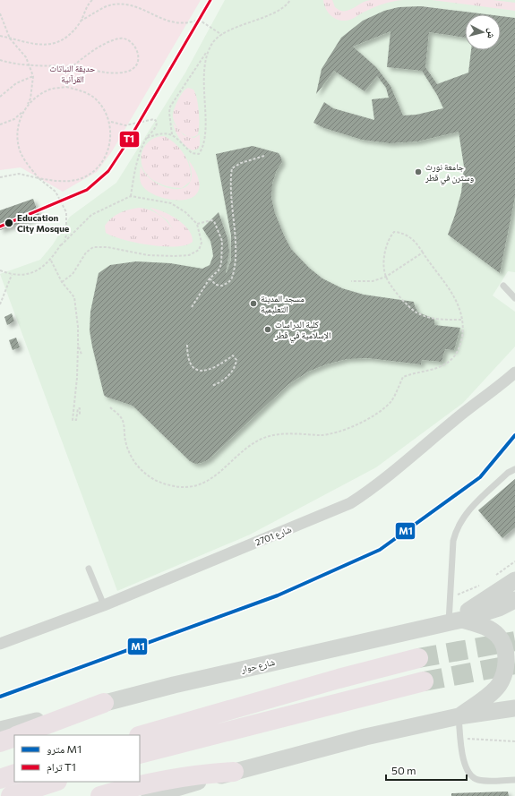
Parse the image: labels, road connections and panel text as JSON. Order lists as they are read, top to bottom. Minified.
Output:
{"streets":{"main road":["شارع حوار"],"street":["شارع 2701"]},"parks":["حديقة النباتات القرآنية"],"places":["جامعة نورث وسترن في قطر","Education City Mosque","مسجد المدينة التعليمية","كلية الدراسات الإسلامية في قطر"],"lines":["tram line T1","metro line M1"],"legend":["مترو M1","ترام T1"],"scale_bar":"50 m","north":"right"}
